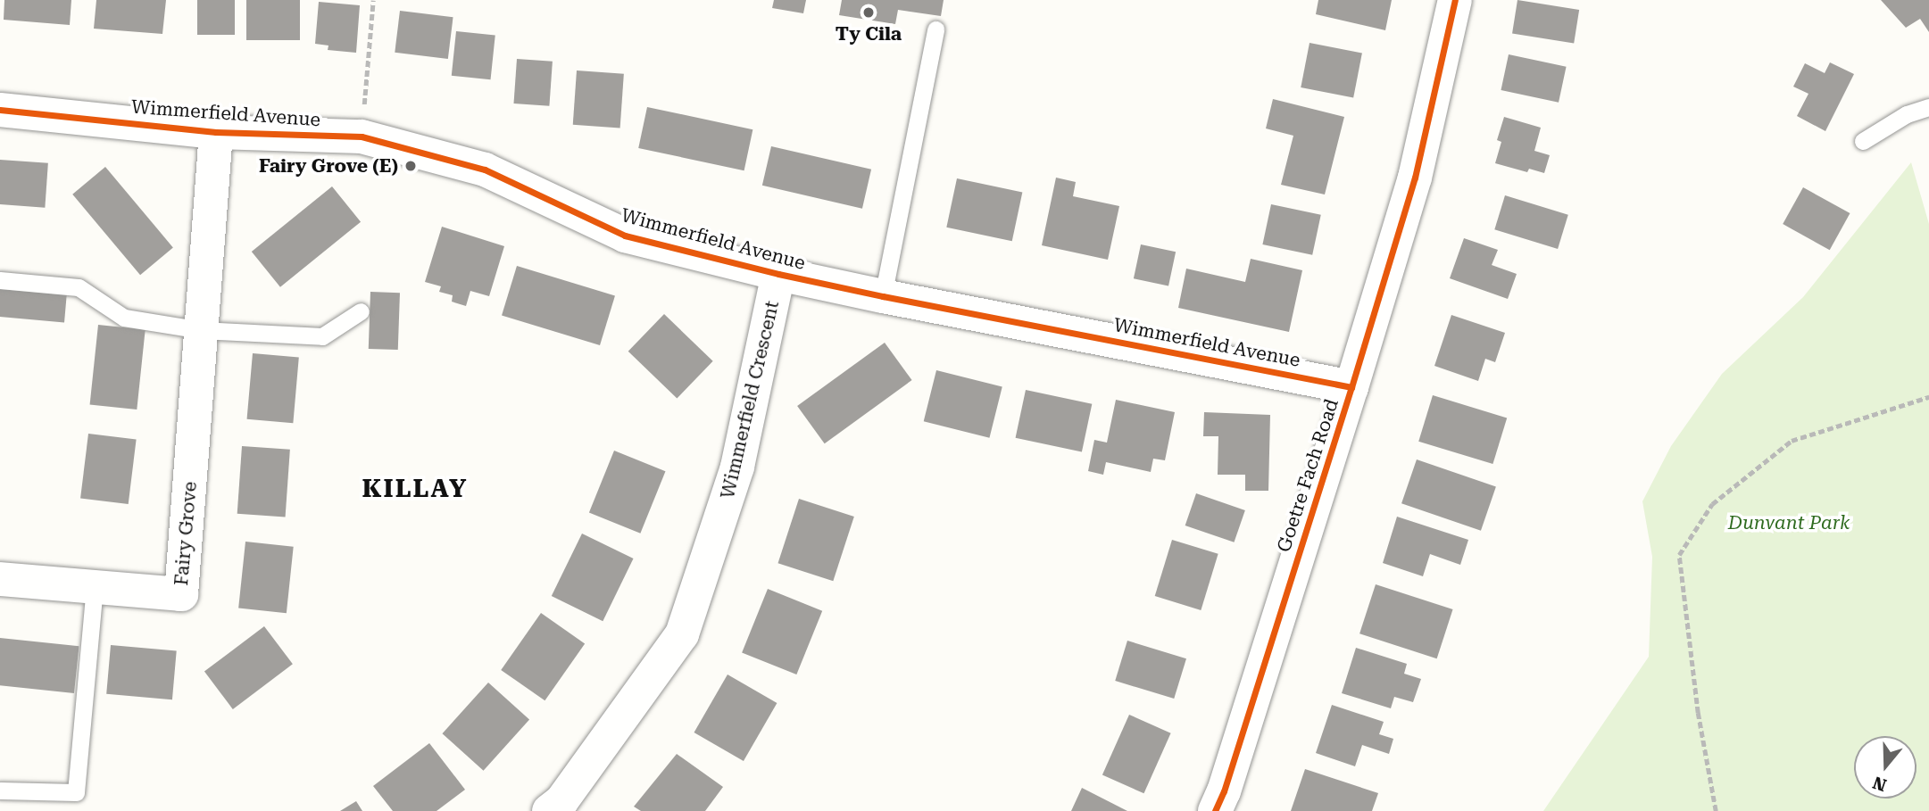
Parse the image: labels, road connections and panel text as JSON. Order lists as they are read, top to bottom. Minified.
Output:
{"streets":{"street":["Wimmerfield Avenue","Wimmerfield Crescent","Goetre Fach Road","Fairy Grove"]},"crossings":[["Wimmerfield Avenue","Wimmerfield Crescent"],["Wimmerfield Avenue","Goetre Fach Road"],["Wimmerfield Avenue","Fairy Grove"]],"districts":["KILLAY"],"parks":["Dunvant Park"],"places":["Ty Cila","Fairy Grove (E)"],"north":"bottom"}
